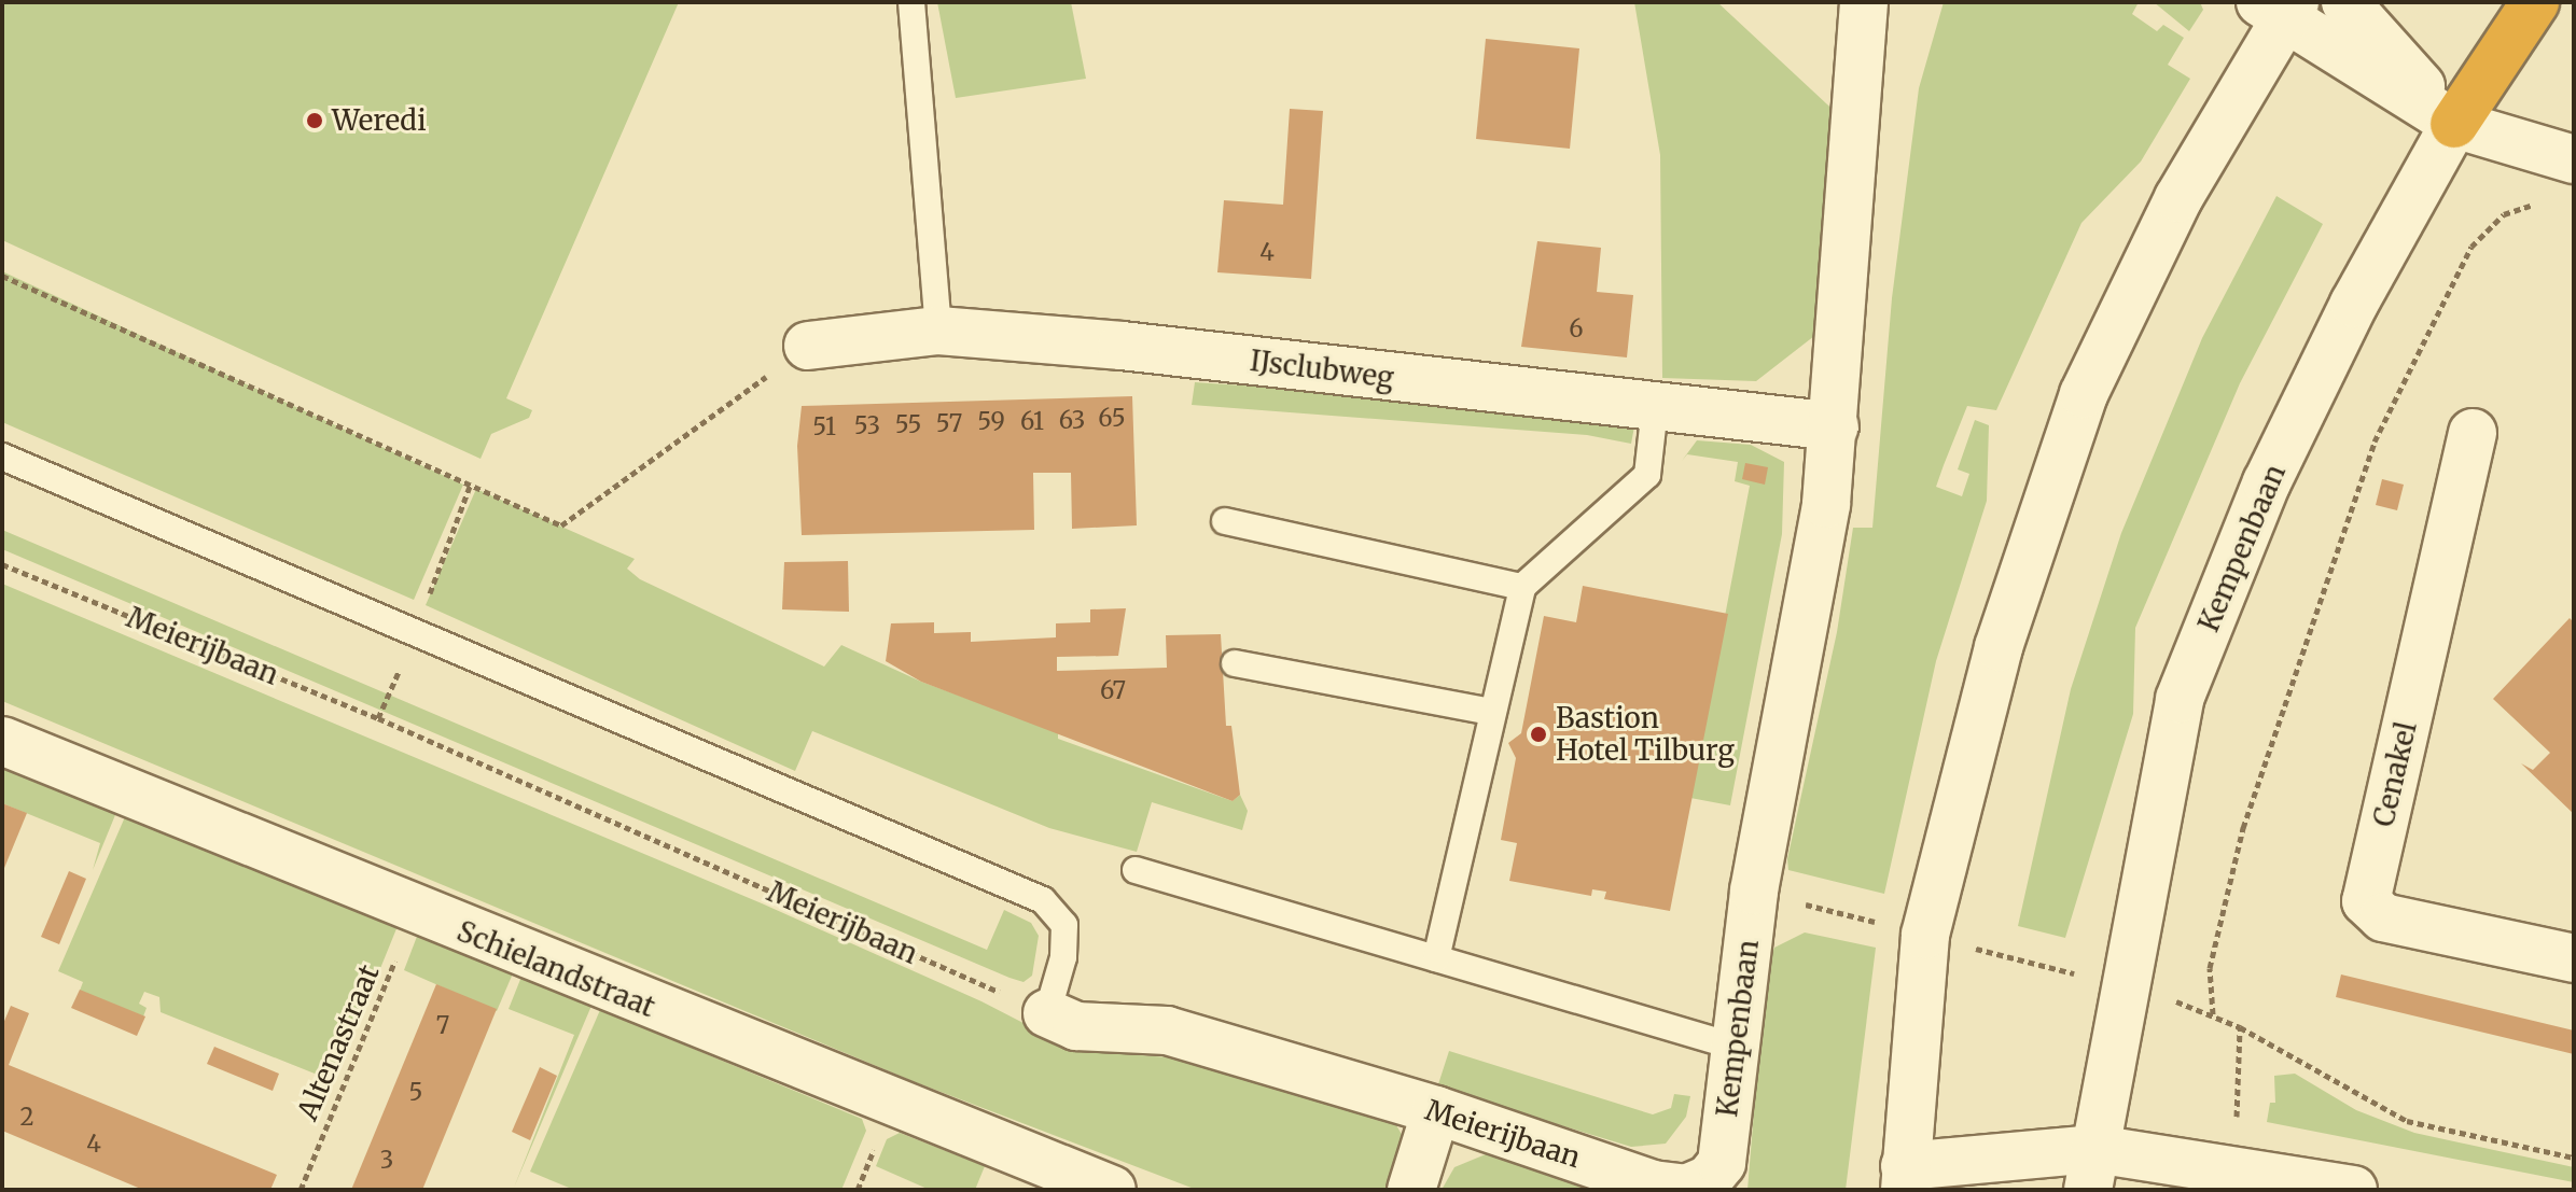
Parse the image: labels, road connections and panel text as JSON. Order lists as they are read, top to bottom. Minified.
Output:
{"streets":{"highway":["Kempenbaan"],"street":["IJsclubweg","Meierijbaan","Cenakel","Schielandstraat"],"path":["Altenastraat"]},"crossings":[["IJsclubweg","Kempenbaan"],["Kempenbaan","Meierijbaan"],["Schielandstraat","Altenastraat"]],"places":["Weredi","Bastion Hotel Tilburg"],"house_numbers":["4","6","65","63","59","61","57","55","53","51","67","7","5","2","4","3"]}
